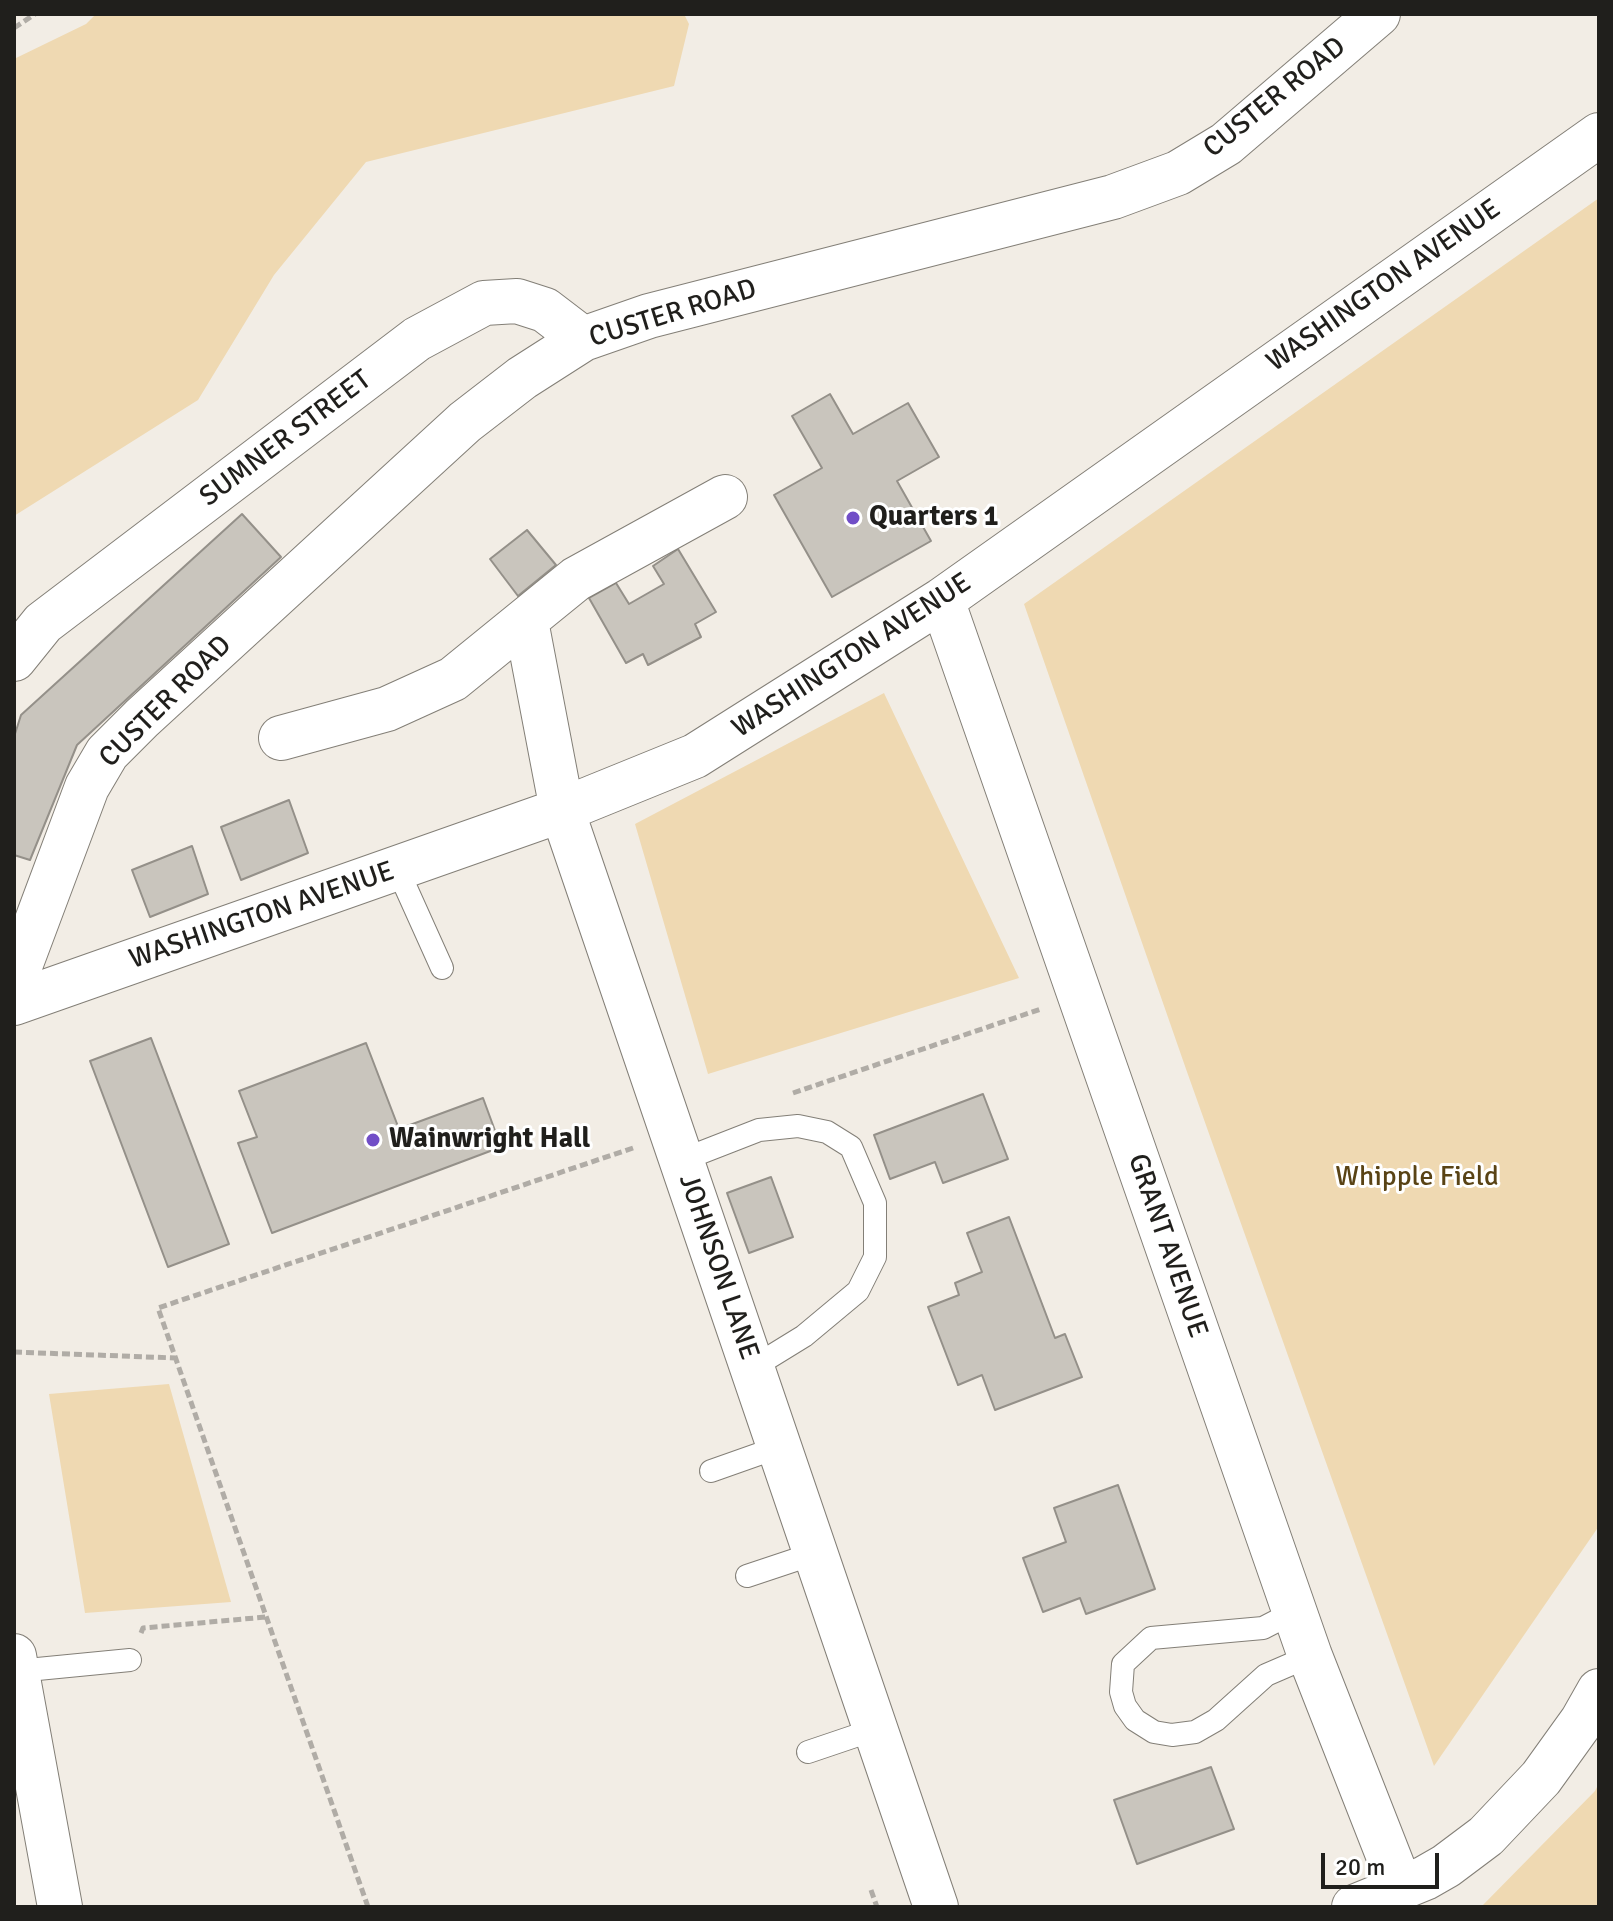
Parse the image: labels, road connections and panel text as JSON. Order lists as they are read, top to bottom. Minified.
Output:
{"streets":{"street":["CUSTER ROAD","WASHINGTON AVENUE","SUMNER STREET","GRANT AVENUE","JOHNSON LANE"]},"crossings":[["CUSTER ROAD","SUMNER STREET"],["WASHINGTON AVENUE","GRANT AVENUE"],["WASHINGTON AVENUE","JOHNSON LANE"]],"parks":["Whipple Field"],"places":["Quarters 1","Wainwright Hall"],"scale_bar":"20 m"}
